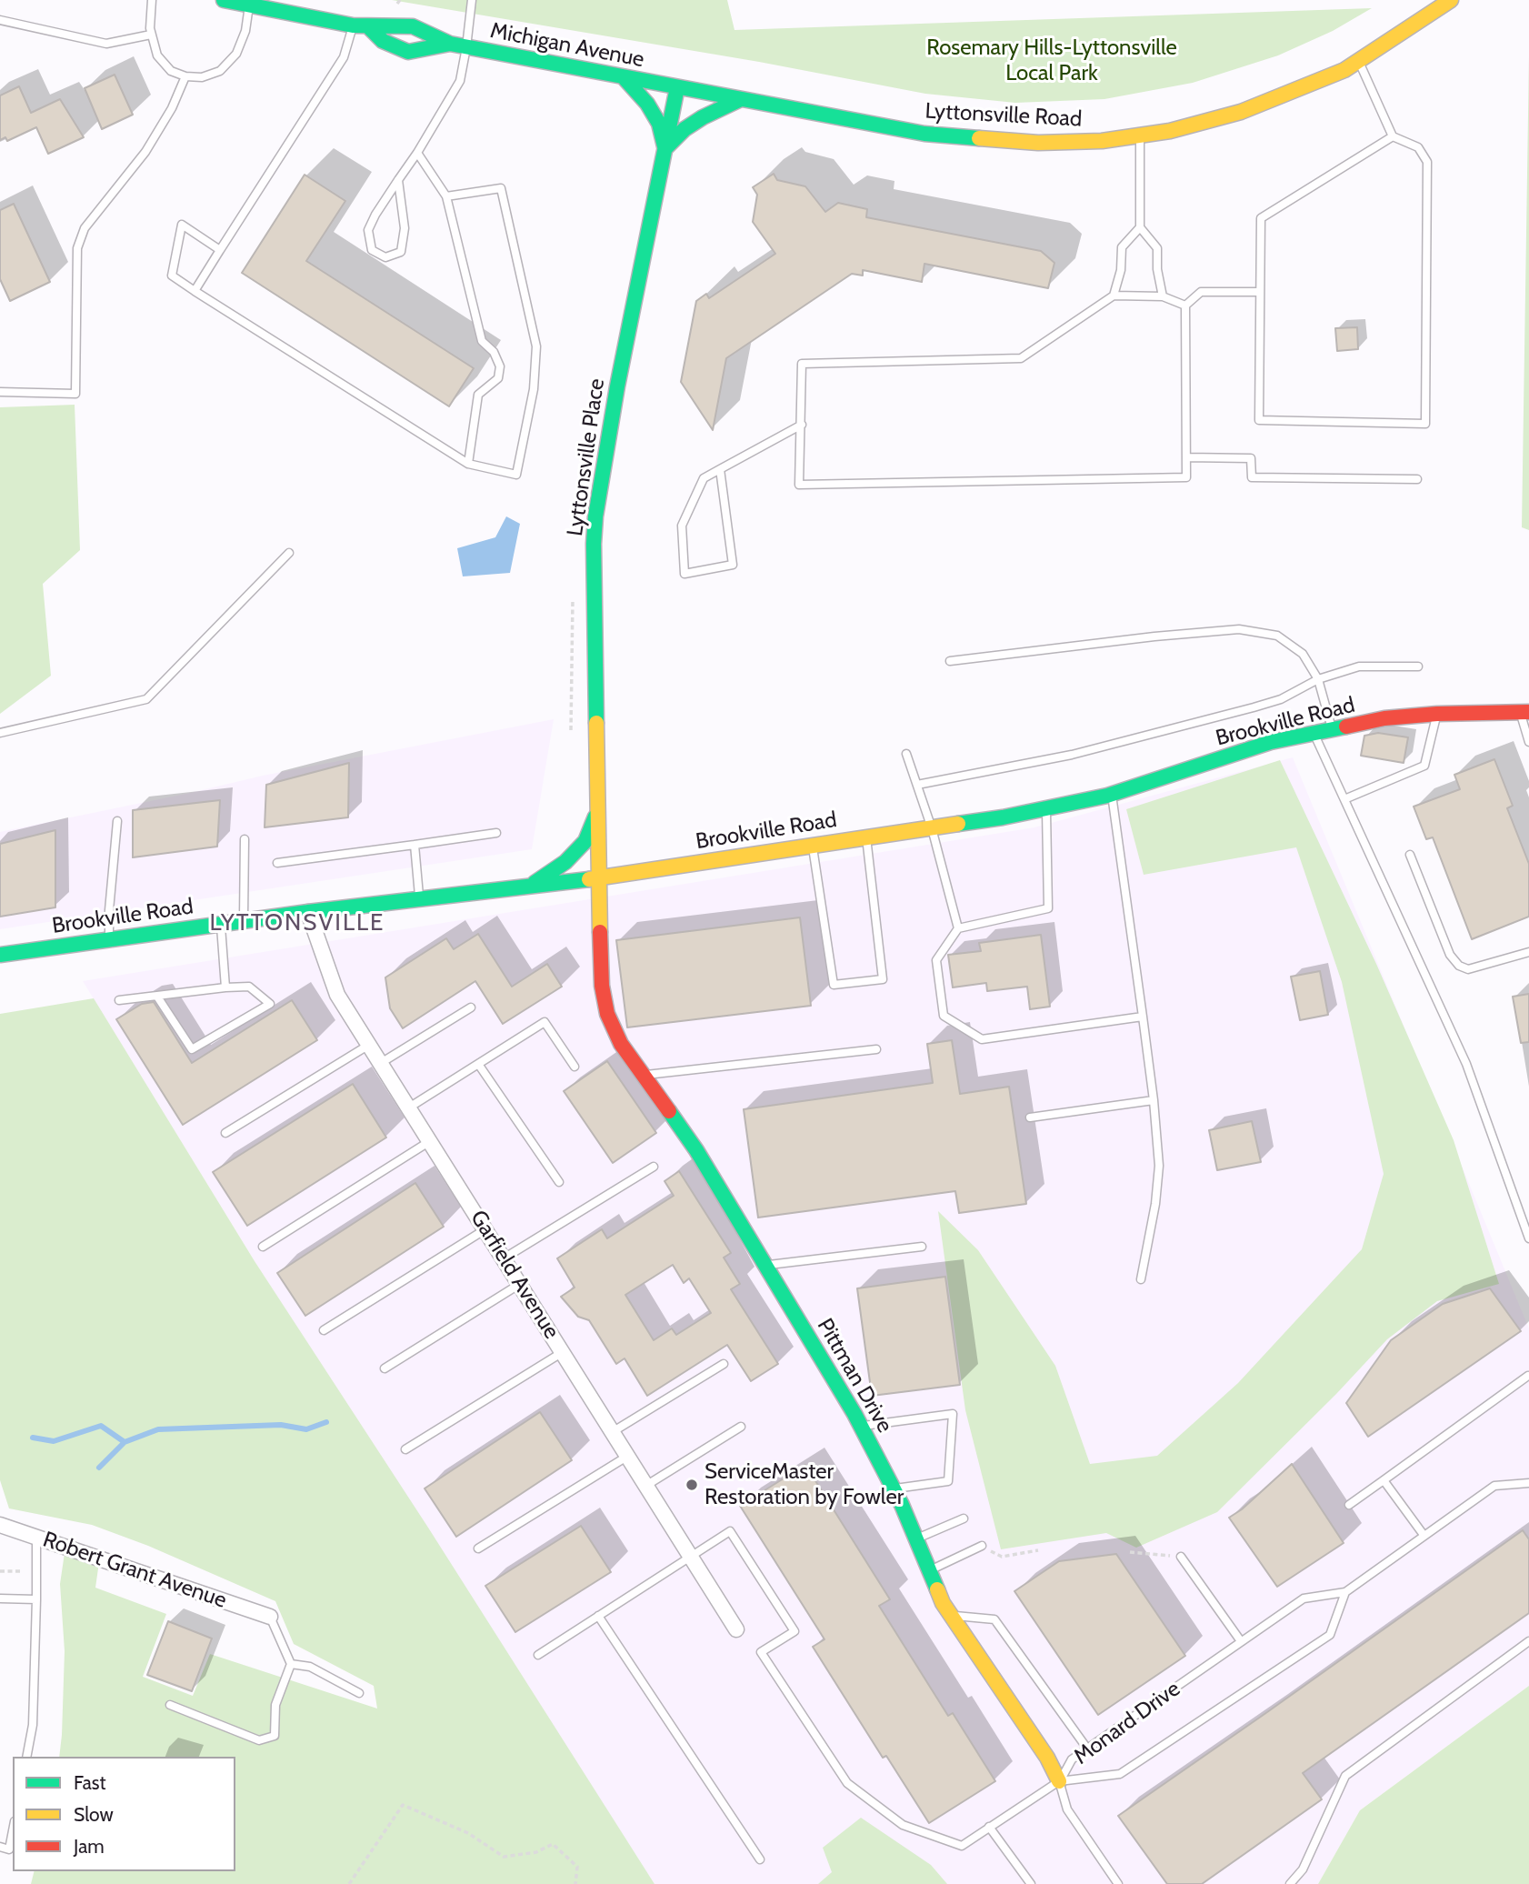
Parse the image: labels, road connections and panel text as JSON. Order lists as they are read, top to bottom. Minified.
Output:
{"streets":{"street":["Michigan Avenue","Lyttonsville Road","Lyttonsville Place","Brookville Road","Garfield Avenue","Pittman Drive","Robert Grant Avenue"],"lane":["Monard Drive"]},"crossings":[["Michigan Avenue","Lyttonsville Road"],["Michigan Avenue","Lyttonsville Place"],["Lyttonsville Road","Lyttonsville Place"],["Lyttonsville Place","Brookville Road"],["Lyttonsville Place","Pittman Drive"],["Brookville Road","Garfield Avenue"],["Brookville Road","Pittman Drive"],["Pittman Drive","Monard Drive"]],"districts":["LYTTONSVILLE"],"parks":["Rosemary Hills-Lyttonsville Local Park"],"places":["ServiceMaster Restoration by Fowler"],"legend":["Fast","Slow","Jam"]}
